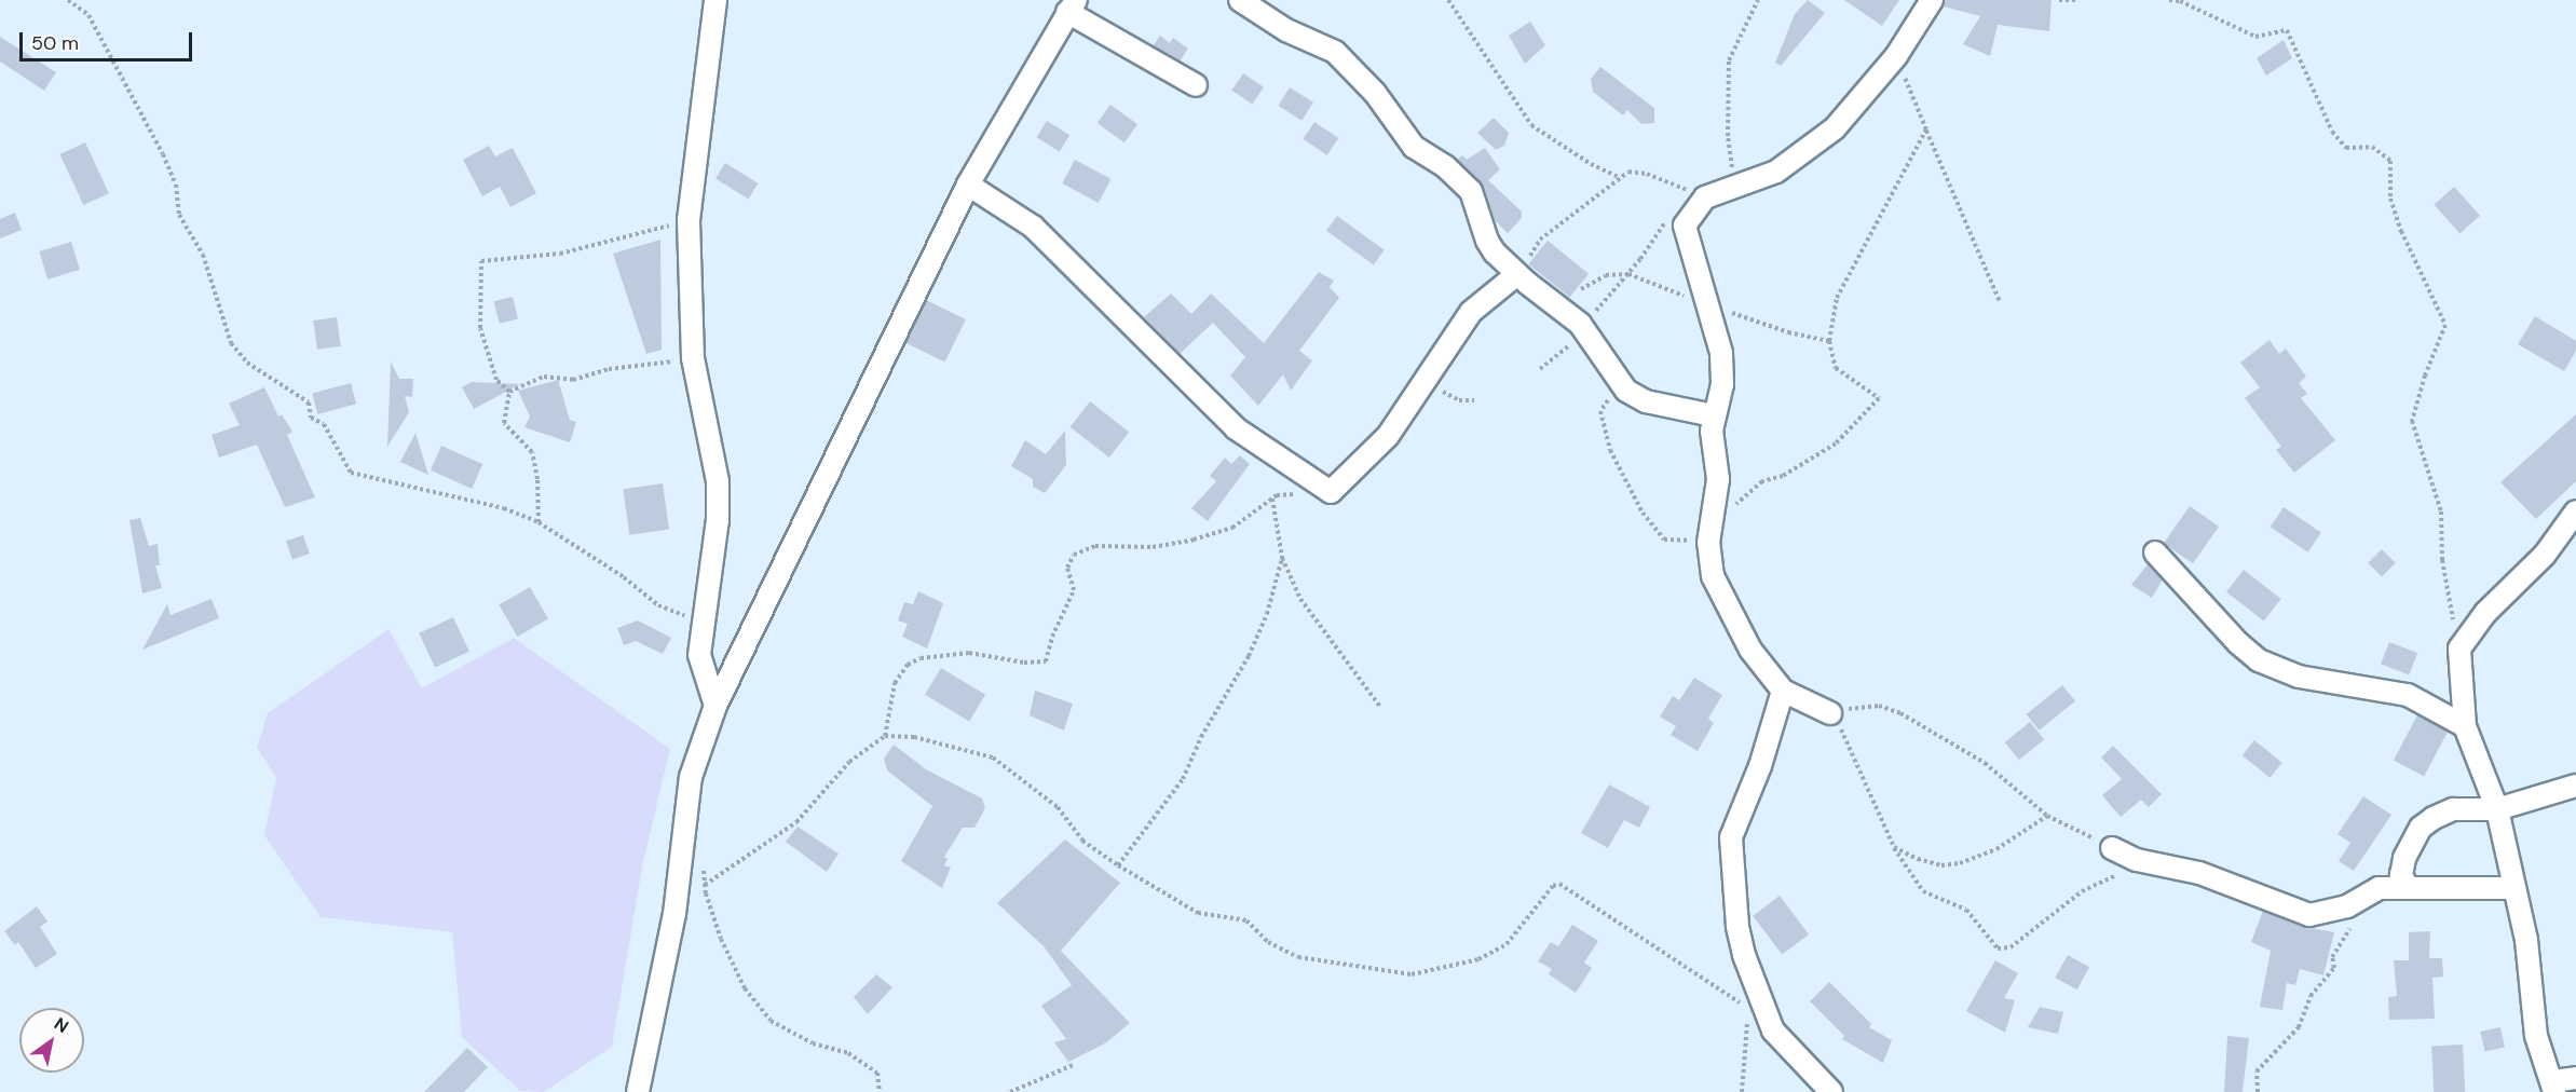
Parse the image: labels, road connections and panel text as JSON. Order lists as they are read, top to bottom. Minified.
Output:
{"scale_bar":"50 m","north":"top right"}
